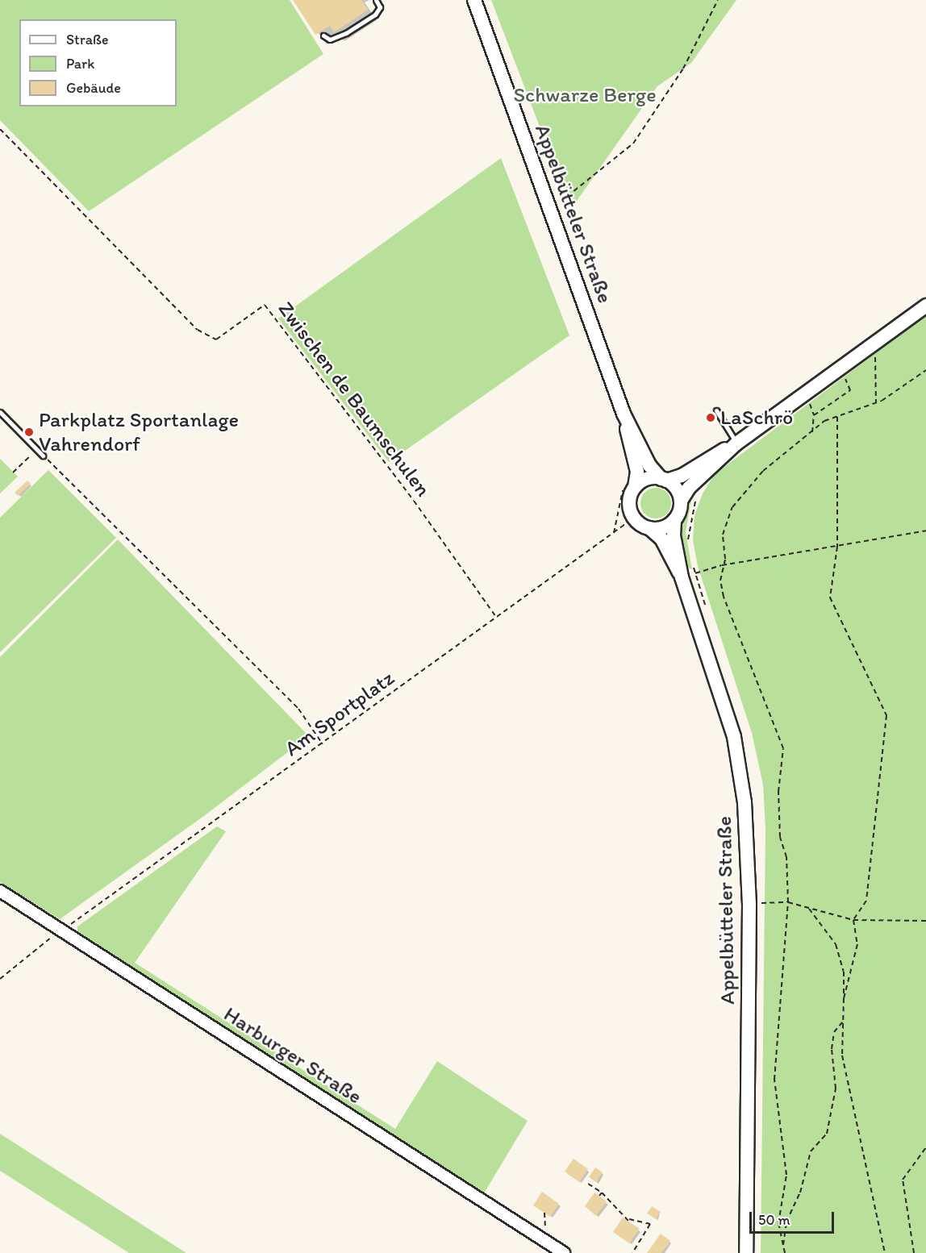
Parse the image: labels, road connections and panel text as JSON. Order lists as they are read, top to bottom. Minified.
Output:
{"streets":{"main road":["Appelbütteler Straße"],"street":["Harburger Straße"],"path":["Zwischen de Baumschulen","Am Sportplatz"]},"crossings":[["Appelbütteler Straße","Am Sportplatz"],["Zwischen de Baumschulen","Am Sportplatz"],["Am Sportplatz","Harburger Straße"]],"parks":["Schwarze Berge"],"places":["LaSchrö","Parkplatz Sportanlage Vahrendorf"],"legend":["Straße","Park","Gebäude"],"scale_bar":"50 m"}
